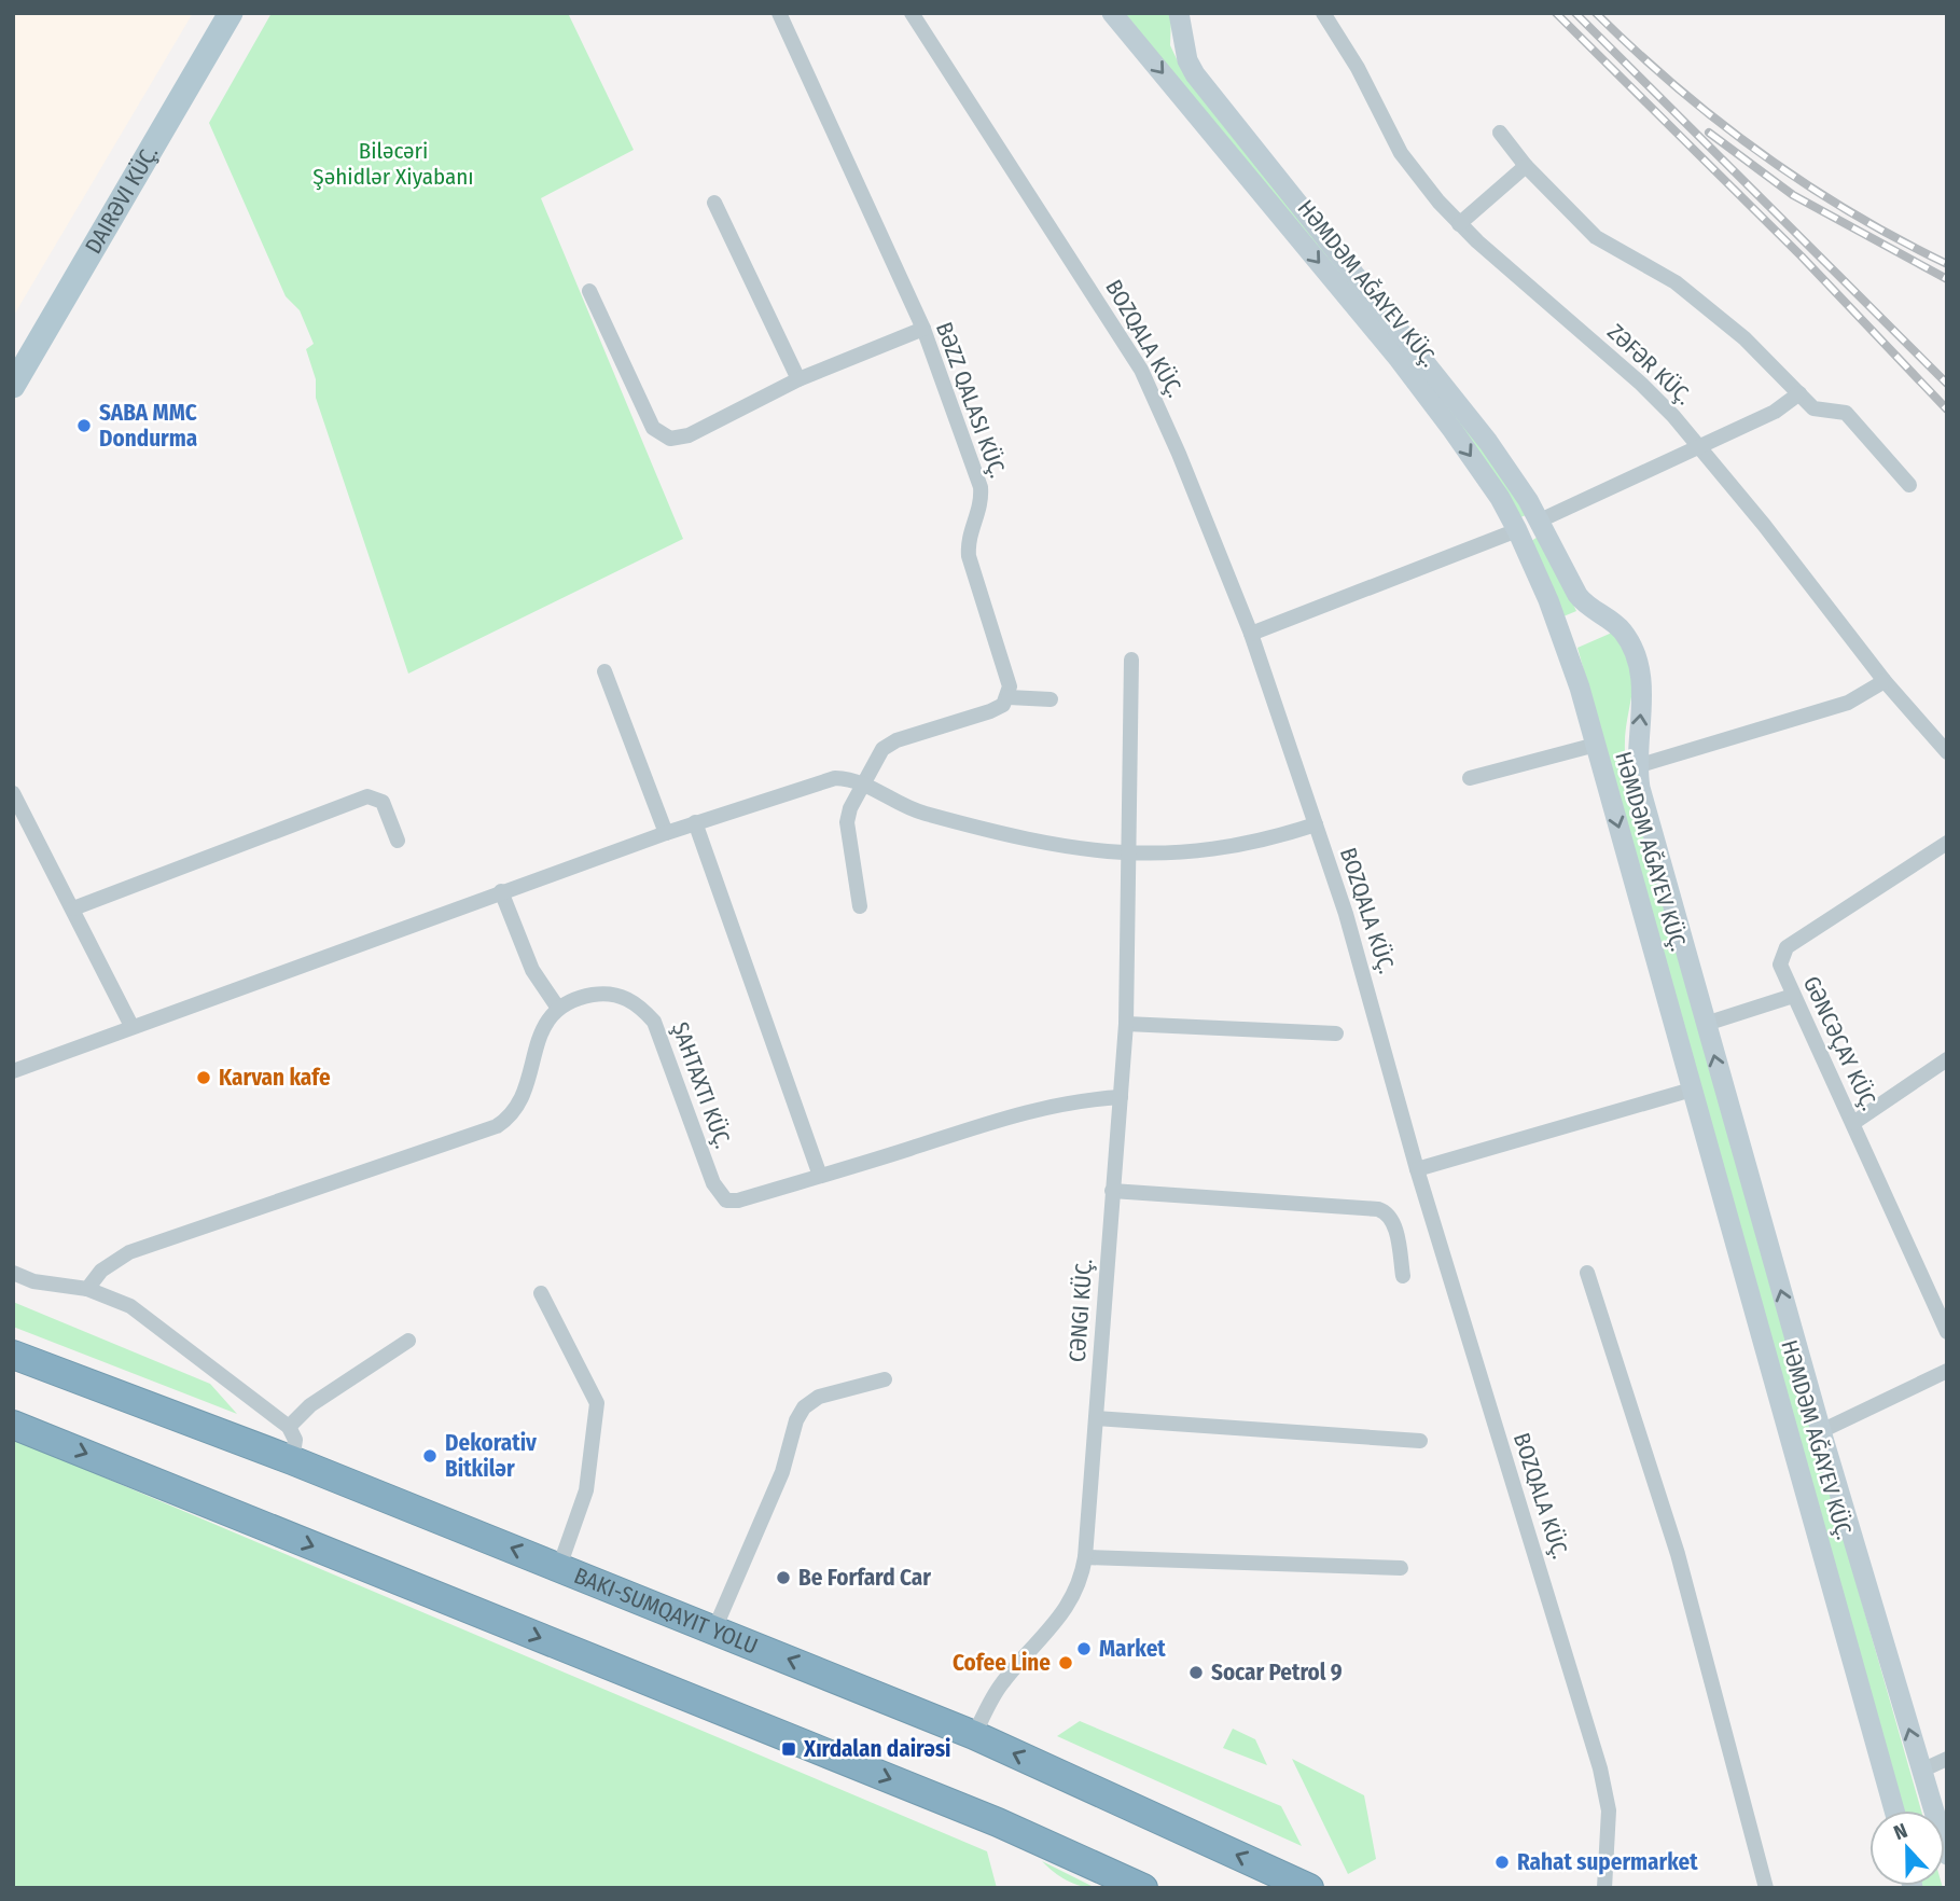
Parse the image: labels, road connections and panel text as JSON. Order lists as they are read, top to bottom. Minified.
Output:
{"streets":{"main road":["DAIRƏVI KÜÇ."],"street":["HƏMDƏM AĞAYEV KÜÇ.","BOZQALA KÜÇ.","ZƏFƏR KÜÇ.","GƏNCƏÇAY KÜÇ.","CƏNGI KÜÇ."]},"parks":["Biləcəri Şəhidlər Xiyabanı"],"places":{"other":["SABA MMC Dondurma","Karvan kafe","Dekorativ Bitkilər","Be Forfard Car","Market","Cofee Line","Socar Petrol 9","Rahat supermarket"],"transit":["Xırdalan dairəsi"]},"north":"top"}
